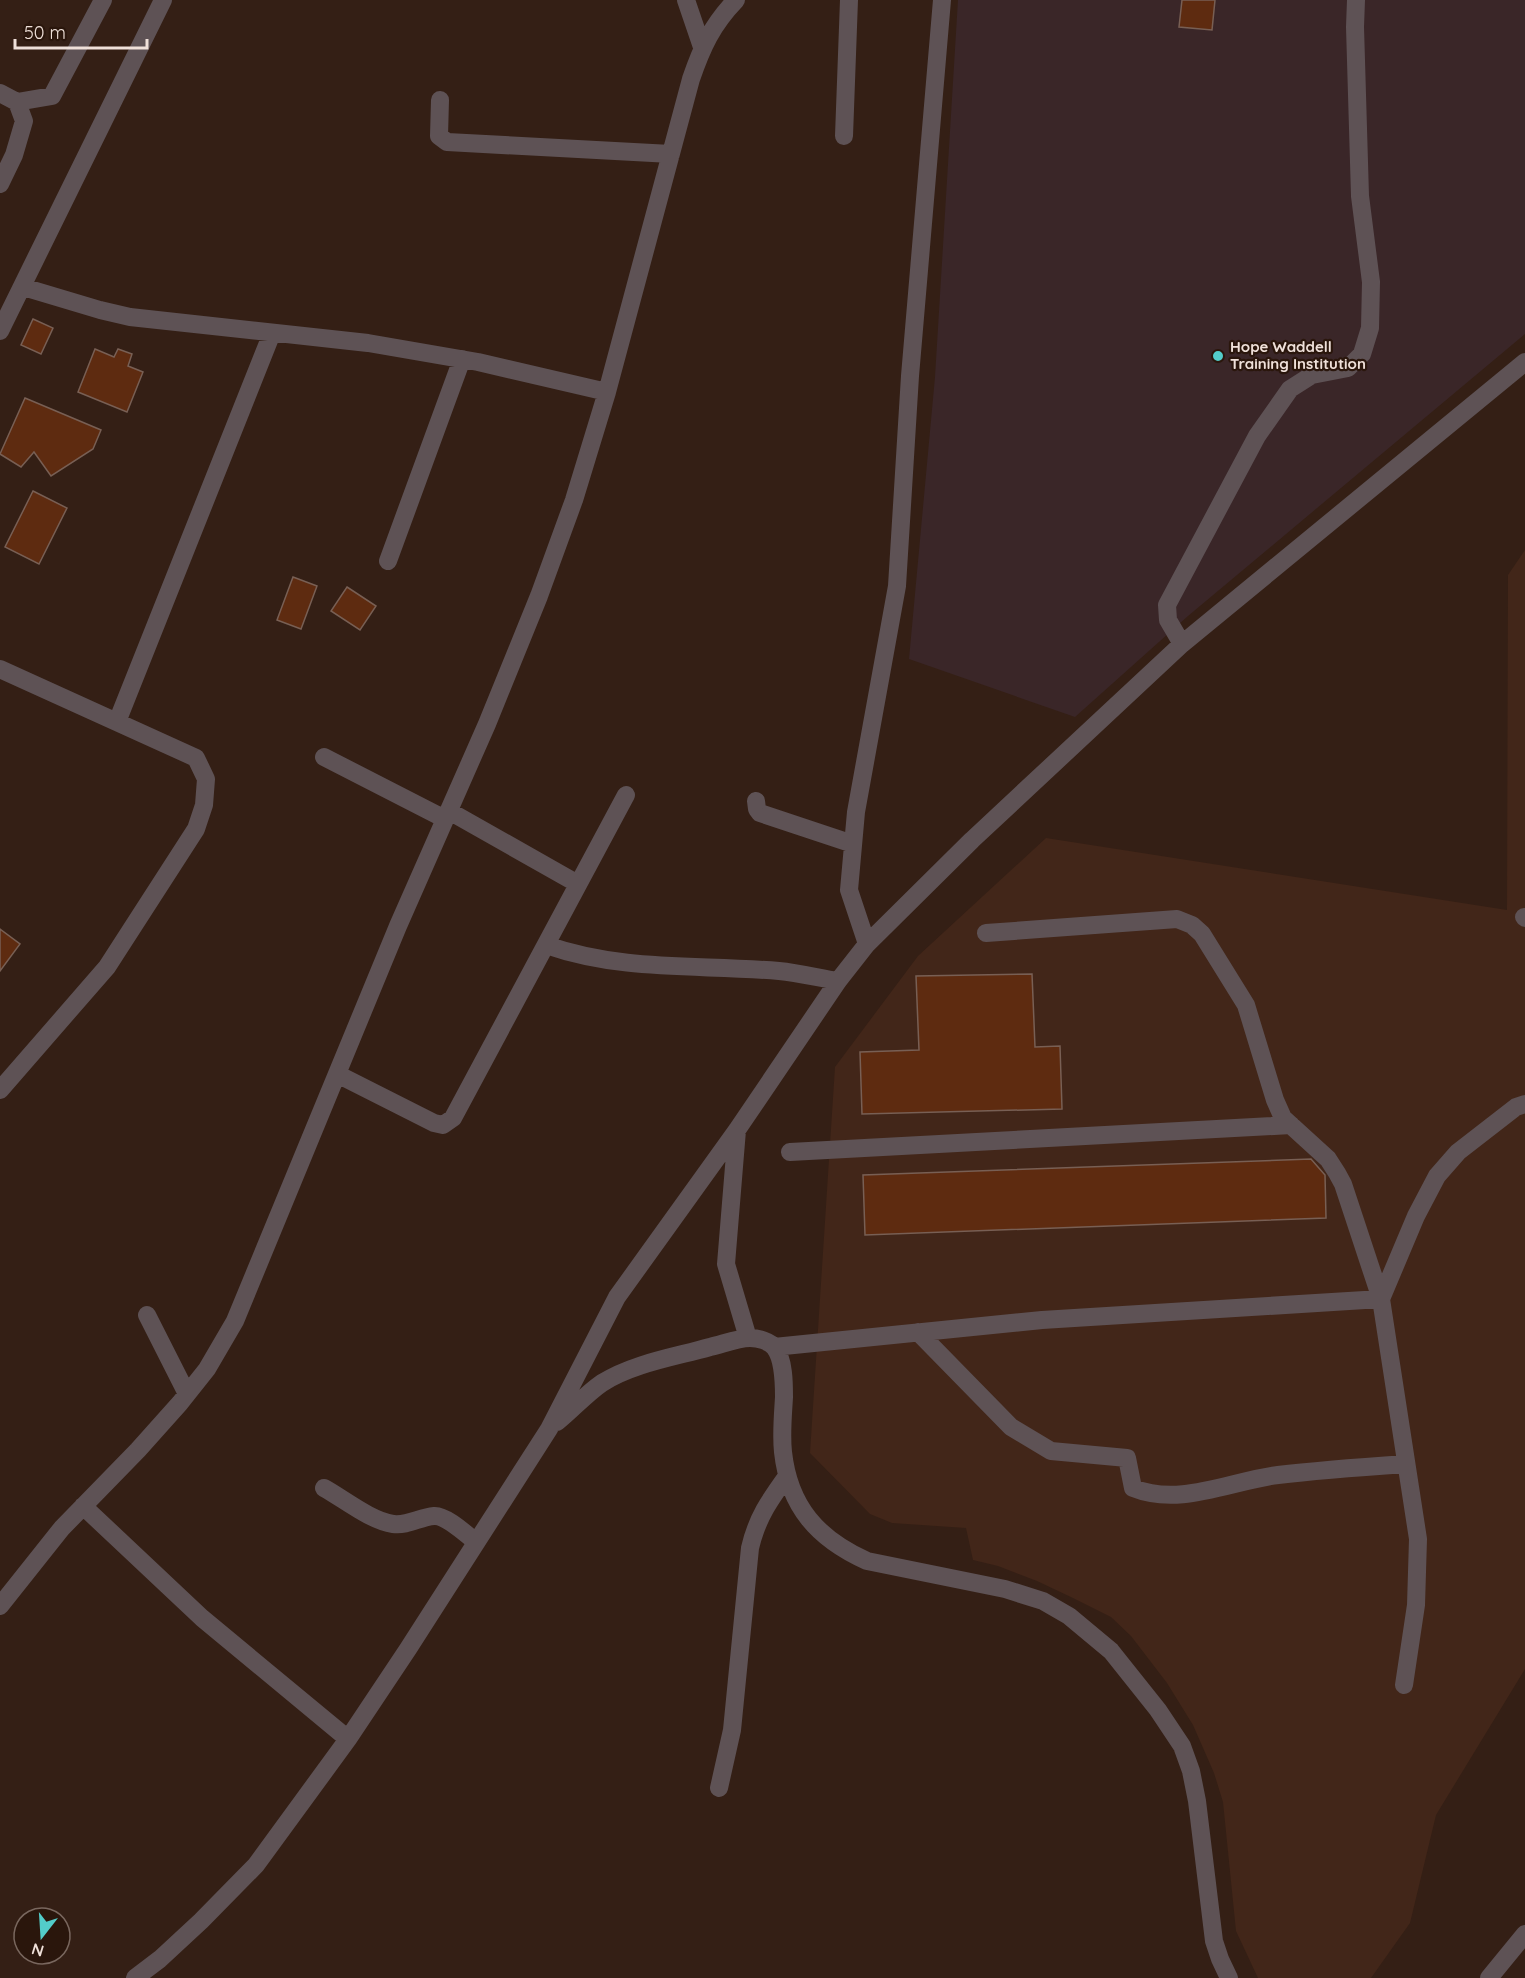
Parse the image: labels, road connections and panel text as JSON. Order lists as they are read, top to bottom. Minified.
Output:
{"places":["Hope Waddell Training Institution"],"scale_bar":"50 m","north":"bottom"}
